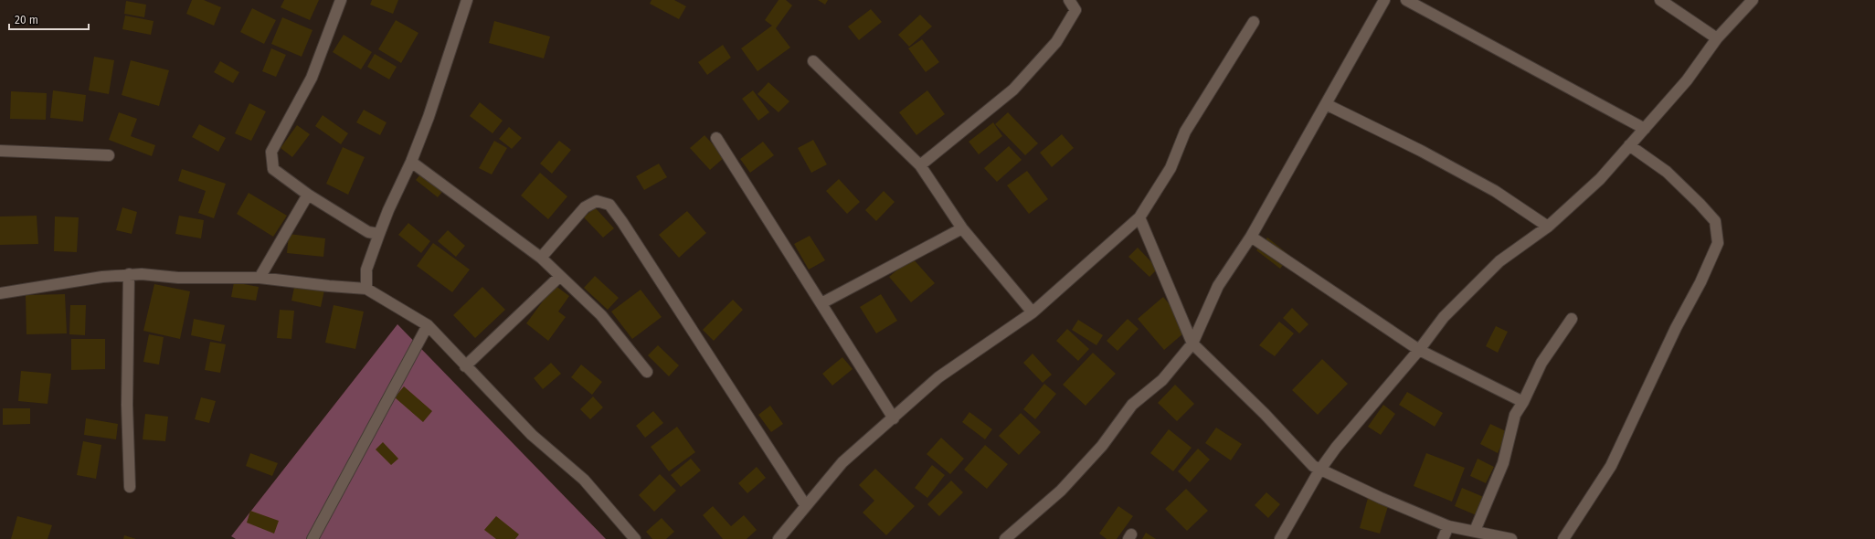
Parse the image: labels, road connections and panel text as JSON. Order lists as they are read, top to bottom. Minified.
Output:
{"scale_bar":"20 m"}
